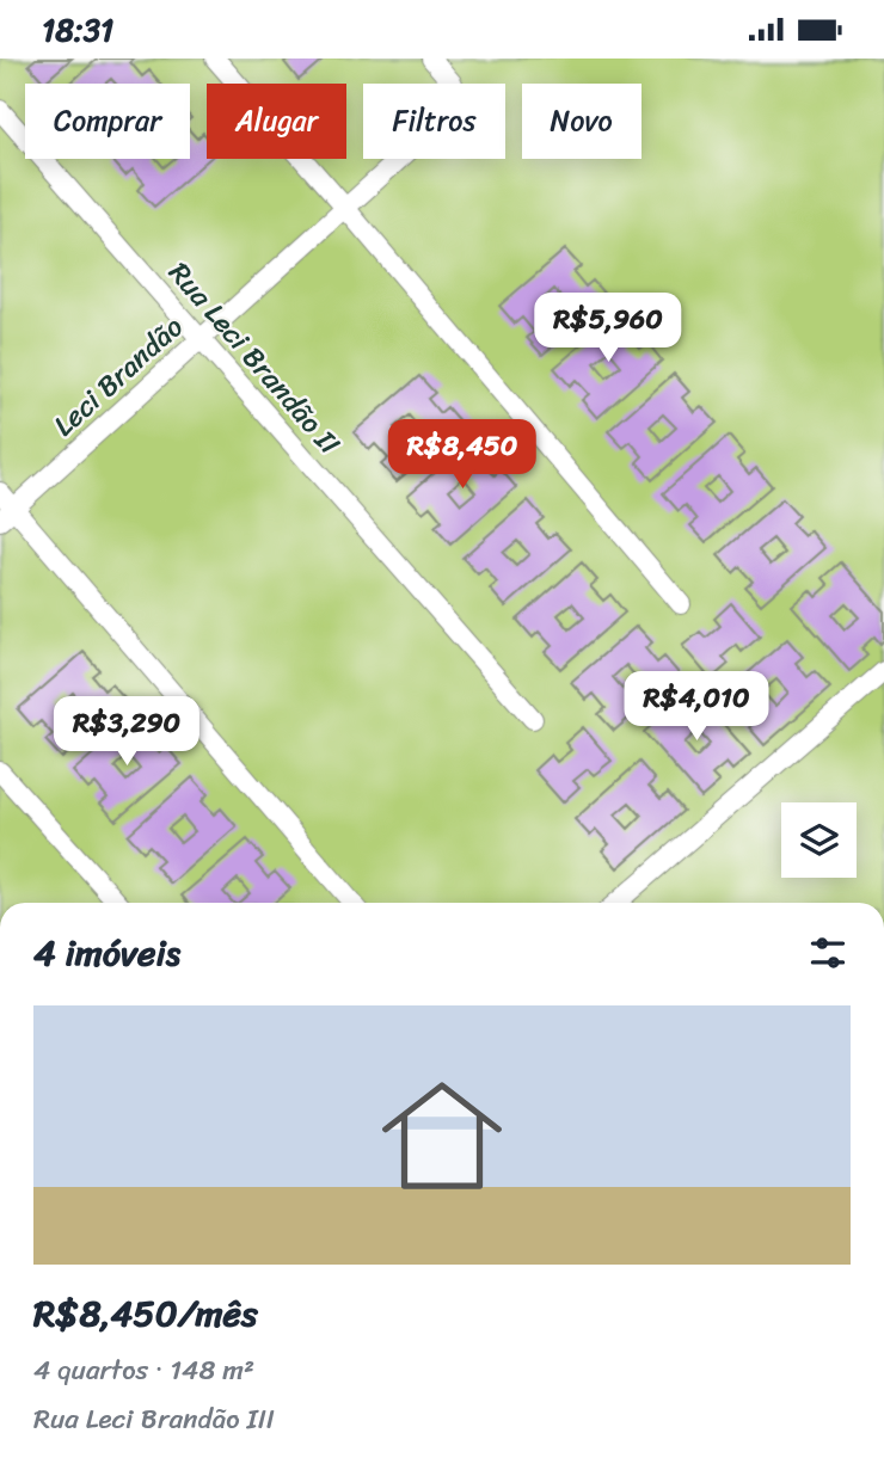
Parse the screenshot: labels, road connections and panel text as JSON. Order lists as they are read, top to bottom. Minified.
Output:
{"streets":{"street":["Rua Leci Brandão II","Leci Brandão"]},"crossings":[["Rua Leci Brandão II","Leci Brandão"]],"page":{"status":"18:31","chip":["Comprar","Alugar","Filtros","Novo"],"price":["R$5,960","R$8,450","R$4,010","R$3,290"],"heading":"4 imóveis","list":[{"name":"R$8,450/mês","note":"4 quartos · 148 m² · Rua Leci Brandão III"}]}}
